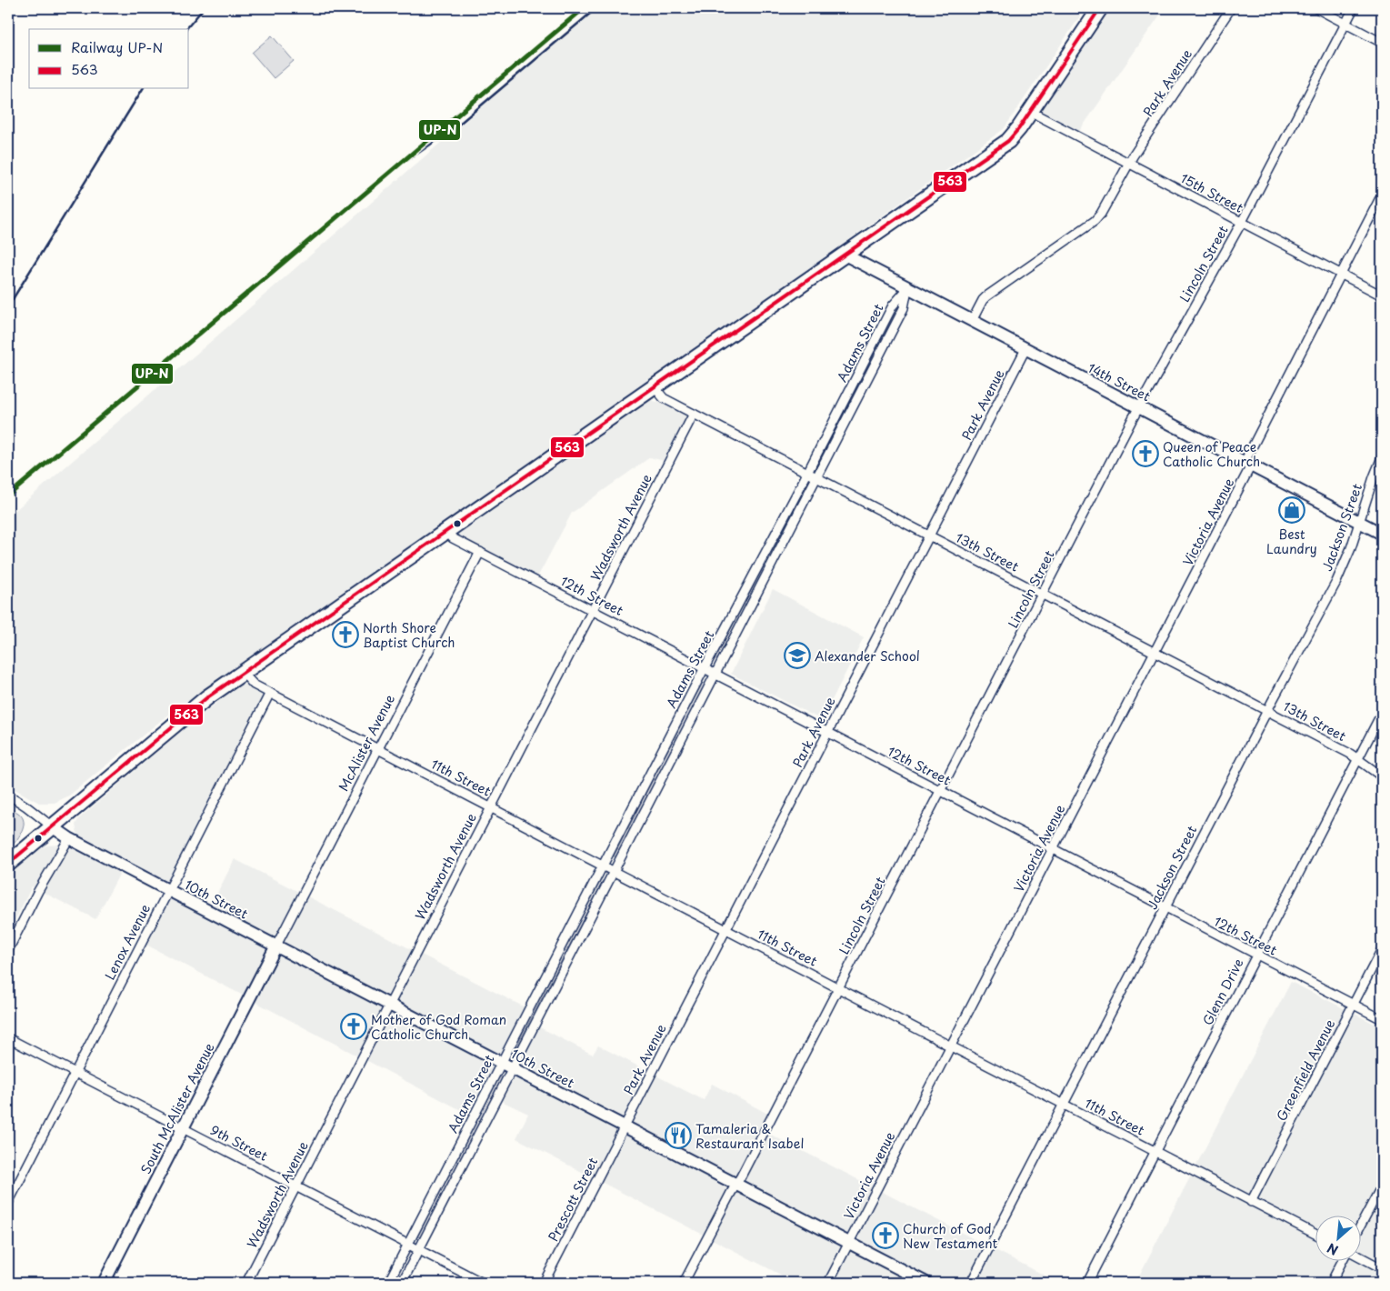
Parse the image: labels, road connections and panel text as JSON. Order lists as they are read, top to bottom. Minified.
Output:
{"streets":{"street":["Park Avenue","15th Street","Lincoln Street","Adams Street","14th Street","Victoria Avenue","Wadsworth Avenue","Jackson Street","13th Street","12th Street","McAlister Avenue","11th Street","10th Street","Lenox Avenue","Glenn Drive","Greenfield Avenue","South McAlister Avenue","9th Street","Prescott Street"]},"crossings":[["Park Avenue","15th Street"],["Park Avenue","14th Street"],["Park Avenue","13th Street"],["Park Avenue","12th Street"],["Park Avenue","11th Street"],["Park Avenue","10th Street"],["Park Avenue","Prescott Street"],["15th Street","Lincoln Street"],["15th Street","Victoria Avenue"],["Lincoln Street","14th Street"],["Lincoln Street","13th Street"],["Lincoln Street","12th Street"],["Lincoln Street","11th Street"],["Lincoln Street","10th Street"],["Adams Street","14th Street"],["Adams Street","13th Street"],["Adams Street","12th Street"],["Adams Street","11th Street"],["Adams Street","10th Street"],["Adams Street","9th Street"],["14th Street","Victoria Avenue"],["14th Street","Jackson Street"],["Victoria Avenue","13th Street"],["Victoria Avenue","12th Street"],["Victoria Avenue","11th Street"],["Victoria Avenue","10th Street"],["Wadsworth Avenue","13th Street"],["Wadsworth Avenue","12th Street"],["Wadsworth Avenue","11th Street"],["Wadsworth Avenue","10th Street"],["Wadsworth Avenue","9th Street"],["Jackson Street","13th Street"],["Jackson Street","12th Street"],["Jackson Street","11th Street"],["13th Street","Glenn Drive"],["12th Street","McAlister Avenue"],["12th Street","Glenn Drive"],["12th Street","Greenfield Avenue"],["McAlister Avenue","11th Street"],["McAlister Avenue","10th Street"],["McAlister Avenue","South McAlister Avenue"],["11th Street","Lenox Avenue"],["11th Street","Glenn Drive"],["11th Street","Greenfield Avenue"],["10th Street","Lenox Avenue"],["10th Street","South McAlister Avenue"],["10th Street","Prescott Street"],["Lenox Avenue","9th Street"],["South McAlister Avenue","9th Street"]],"places":{"church":["Queen of Peace Catholic Church","North Shore Baptist Church","Mother of God Roman Catholic Church","Church of God New Testament"],"shop":["Best Laundry"],"school or university":["Alexander School"],"restaurant":["Tamaleria & Restaurant Isabel"]},"lines":["rail line UP-N","transit line 563"],"legend":["Railway UP-N","563"],"north":"bottom left"}
